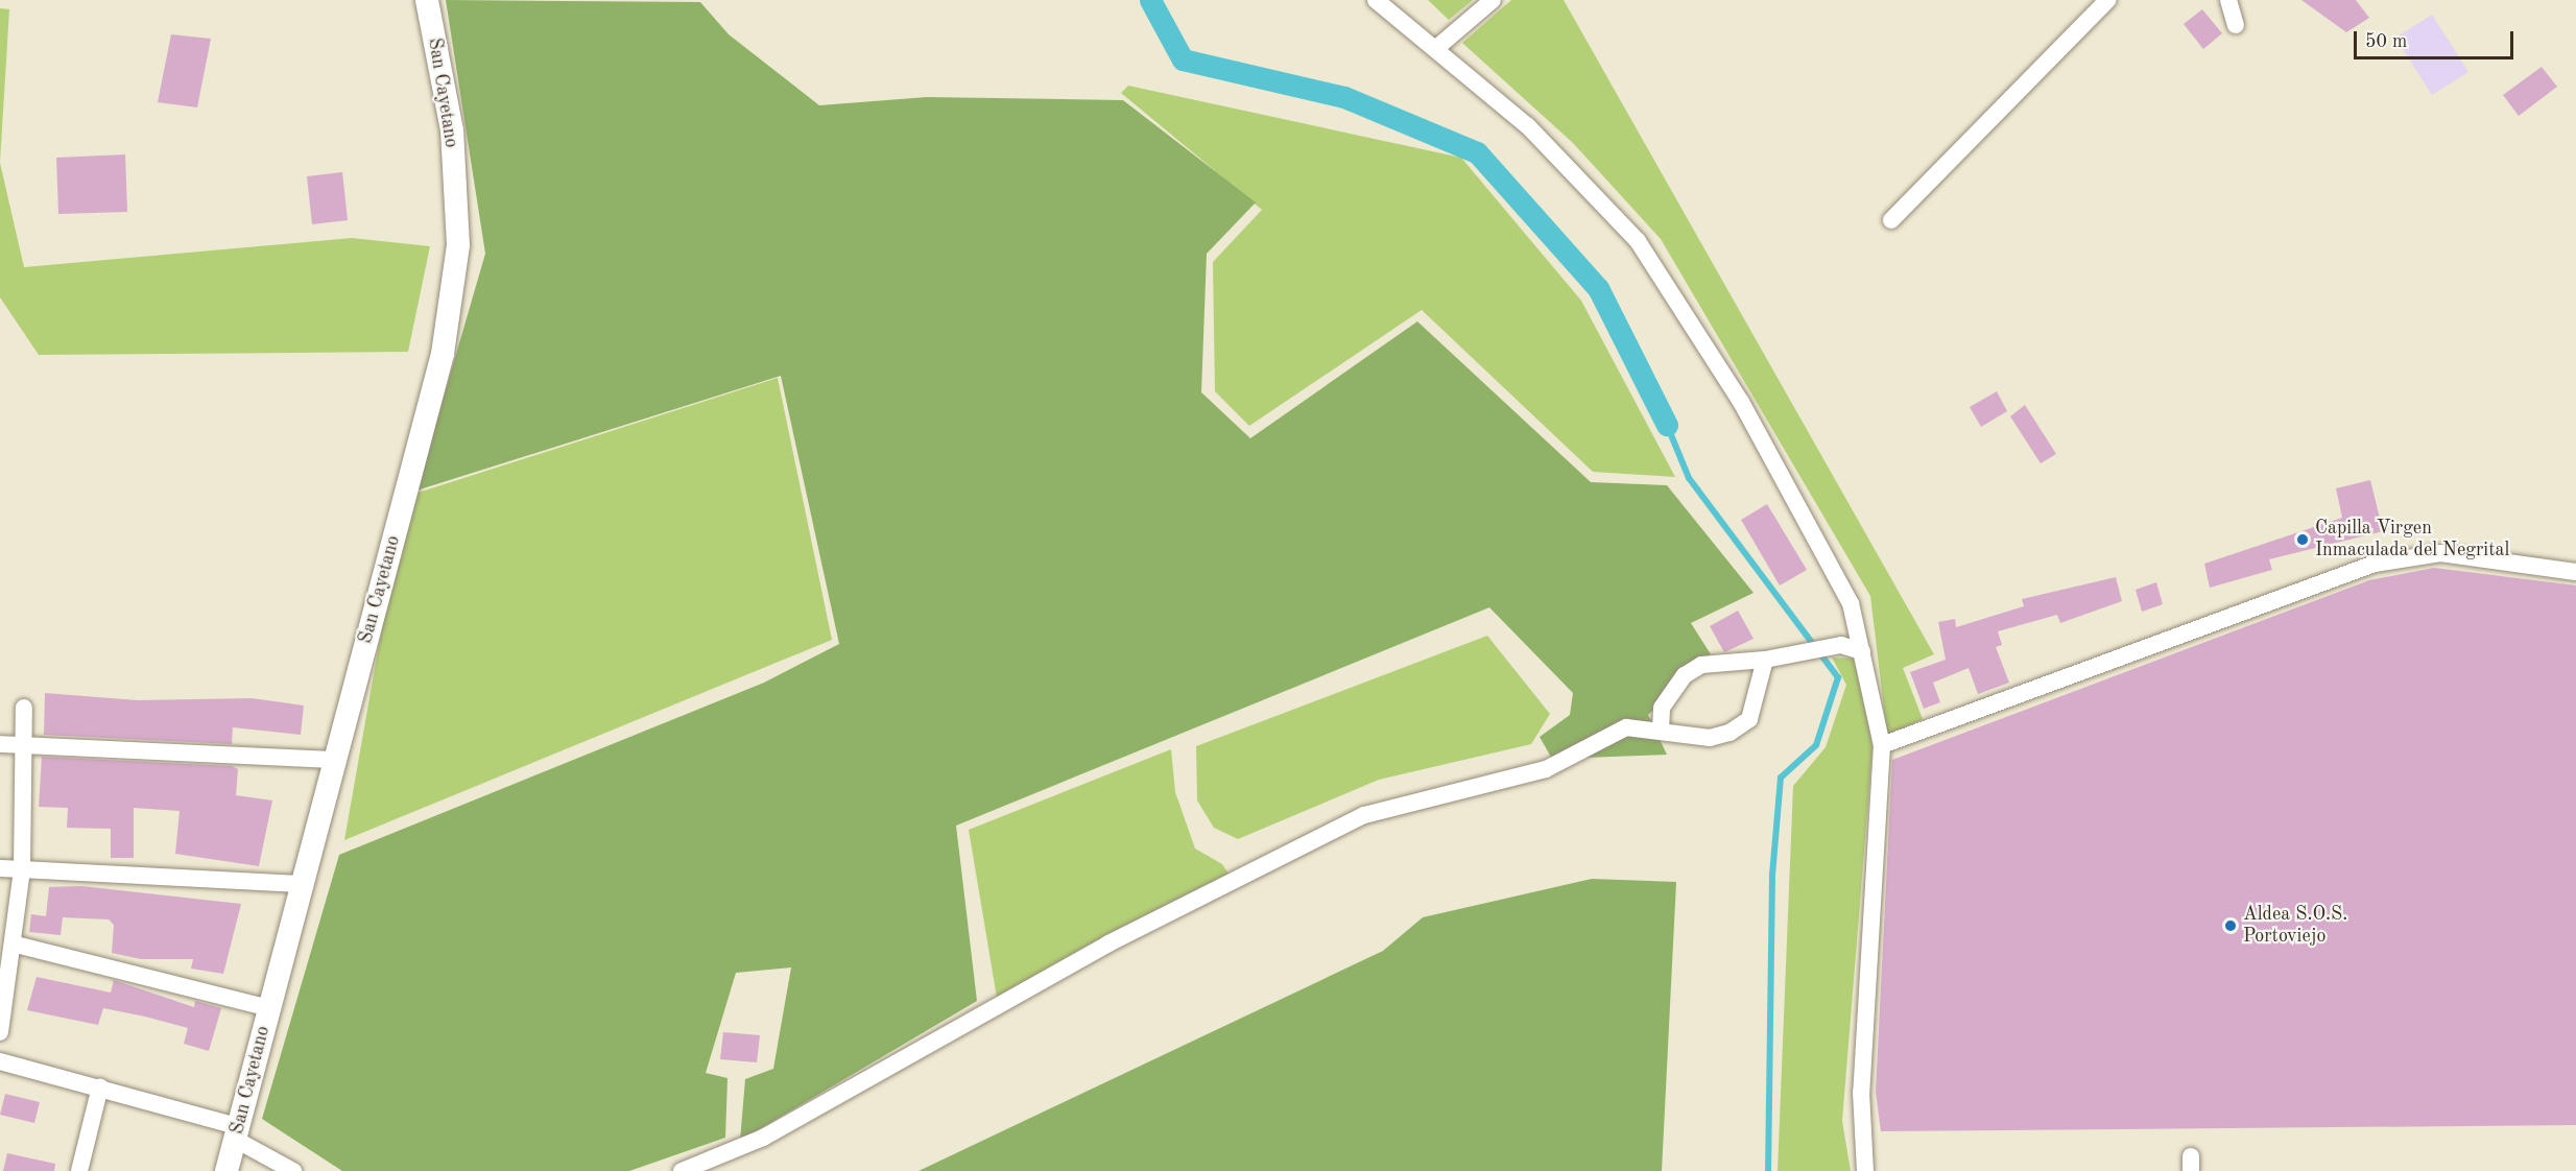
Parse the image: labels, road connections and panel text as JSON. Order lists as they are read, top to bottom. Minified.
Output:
{"streets":{"main road":["San Cayetano"]},"places":["Capilla Virgen Inmaculada del Negrital","Aldea S.O.S. Portoviejo"],"scale_bar":"50 m"}
